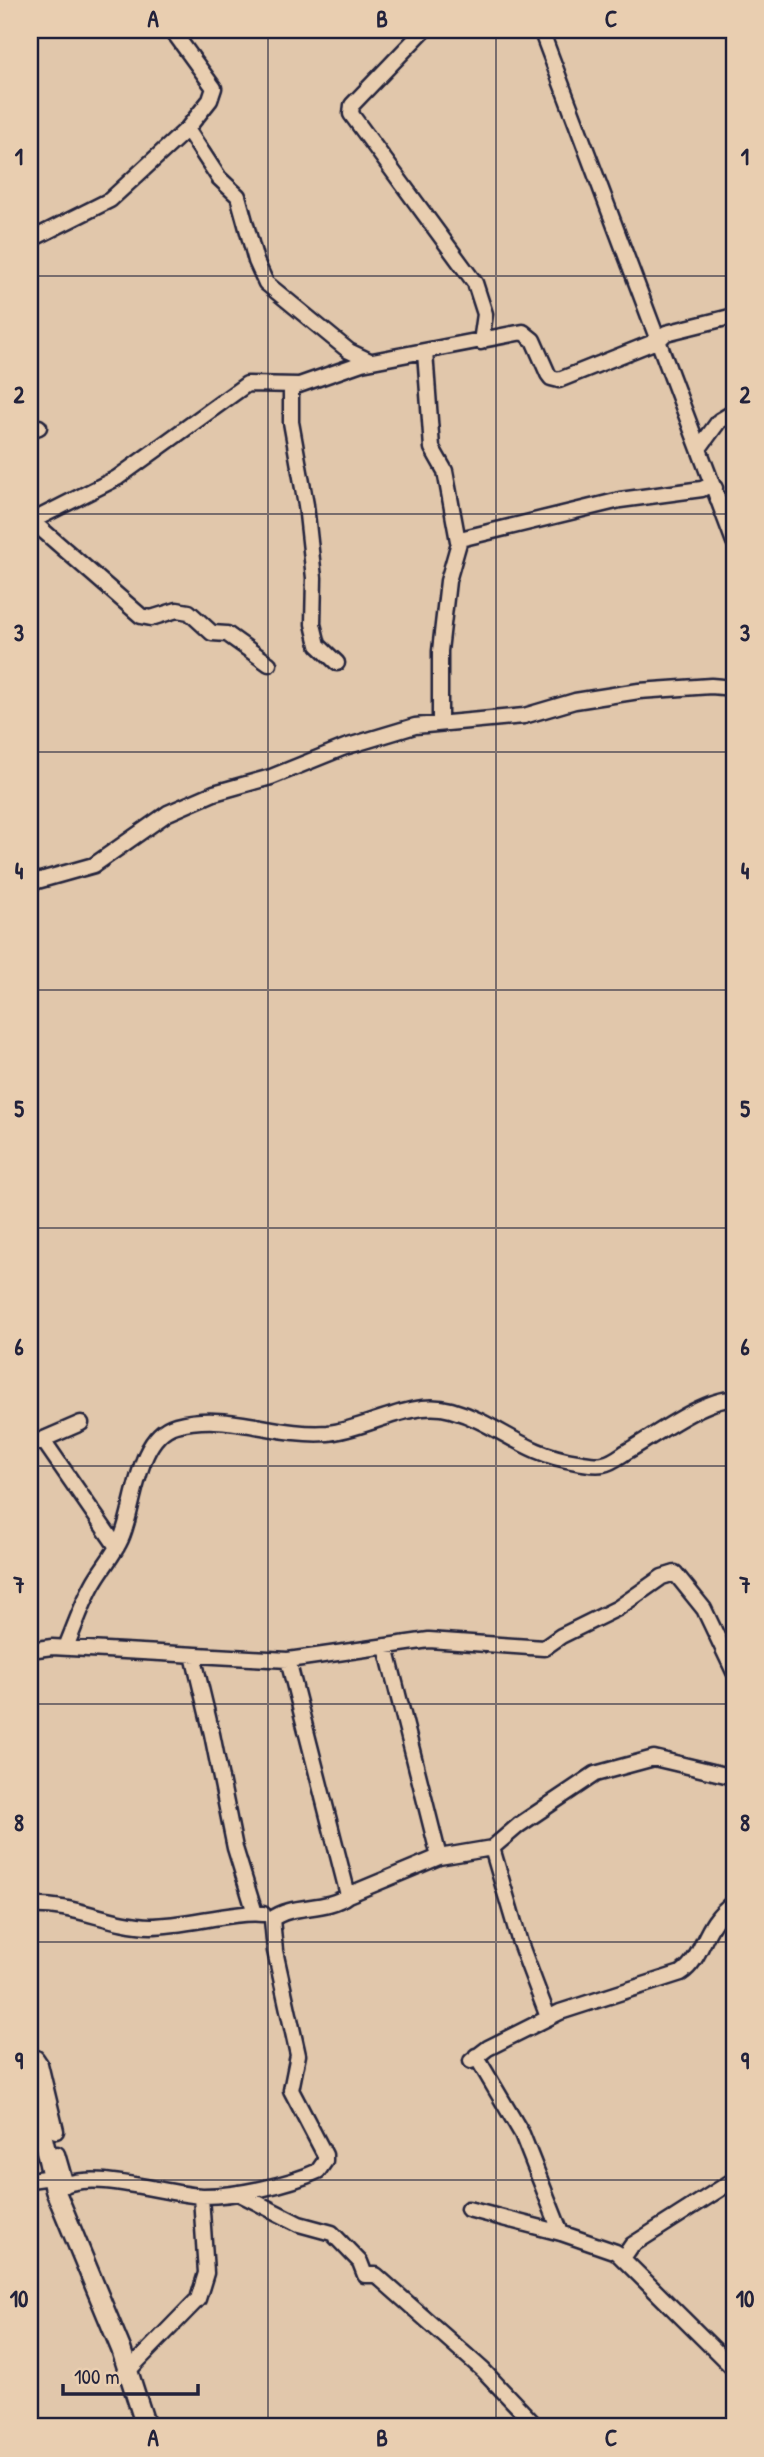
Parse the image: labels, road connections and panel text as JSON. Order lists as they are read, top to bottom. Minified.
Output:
{"scale_bar":"100 m","grid":{"columns":["A","B","C"],"rows":["1","2","3","4","5","6","7","8","9","10"]}}
